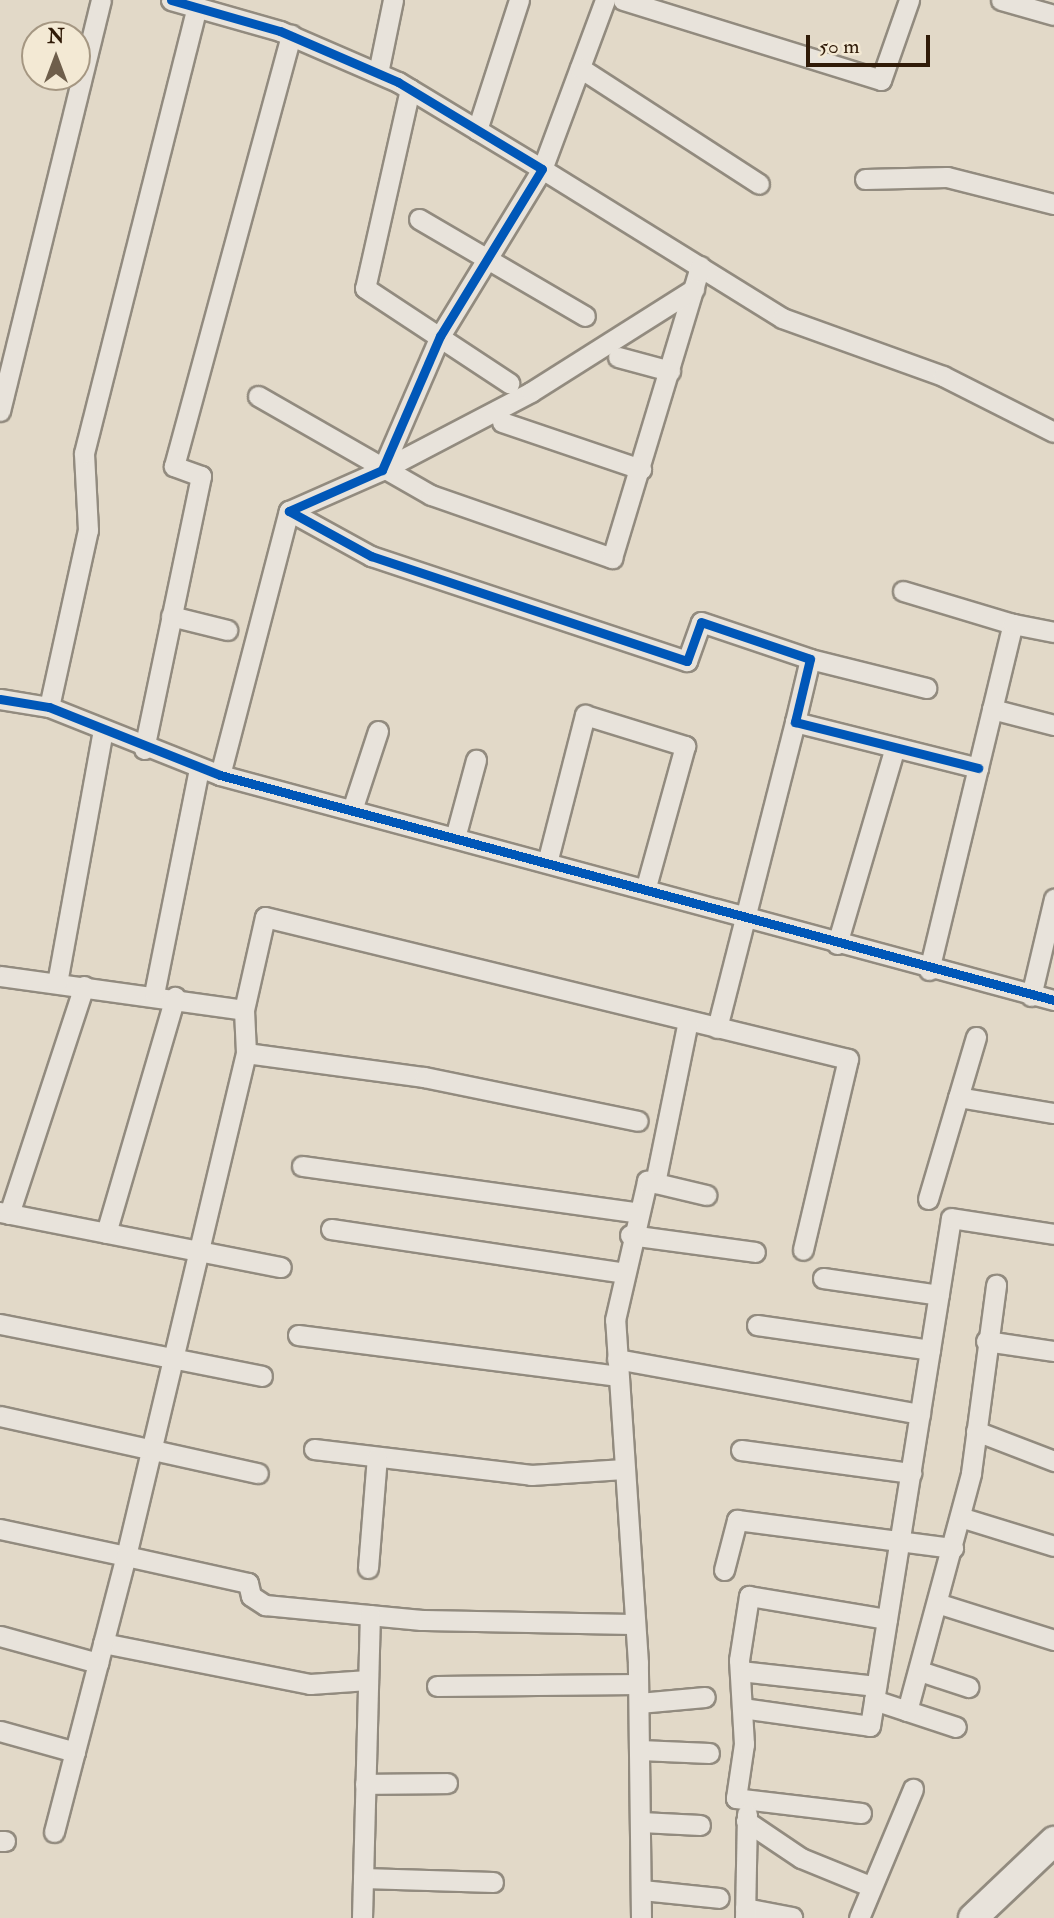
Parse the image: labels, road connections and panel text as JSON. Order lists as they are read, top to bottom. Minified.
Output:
{"scale_bar":"50 m","north":"top"}
